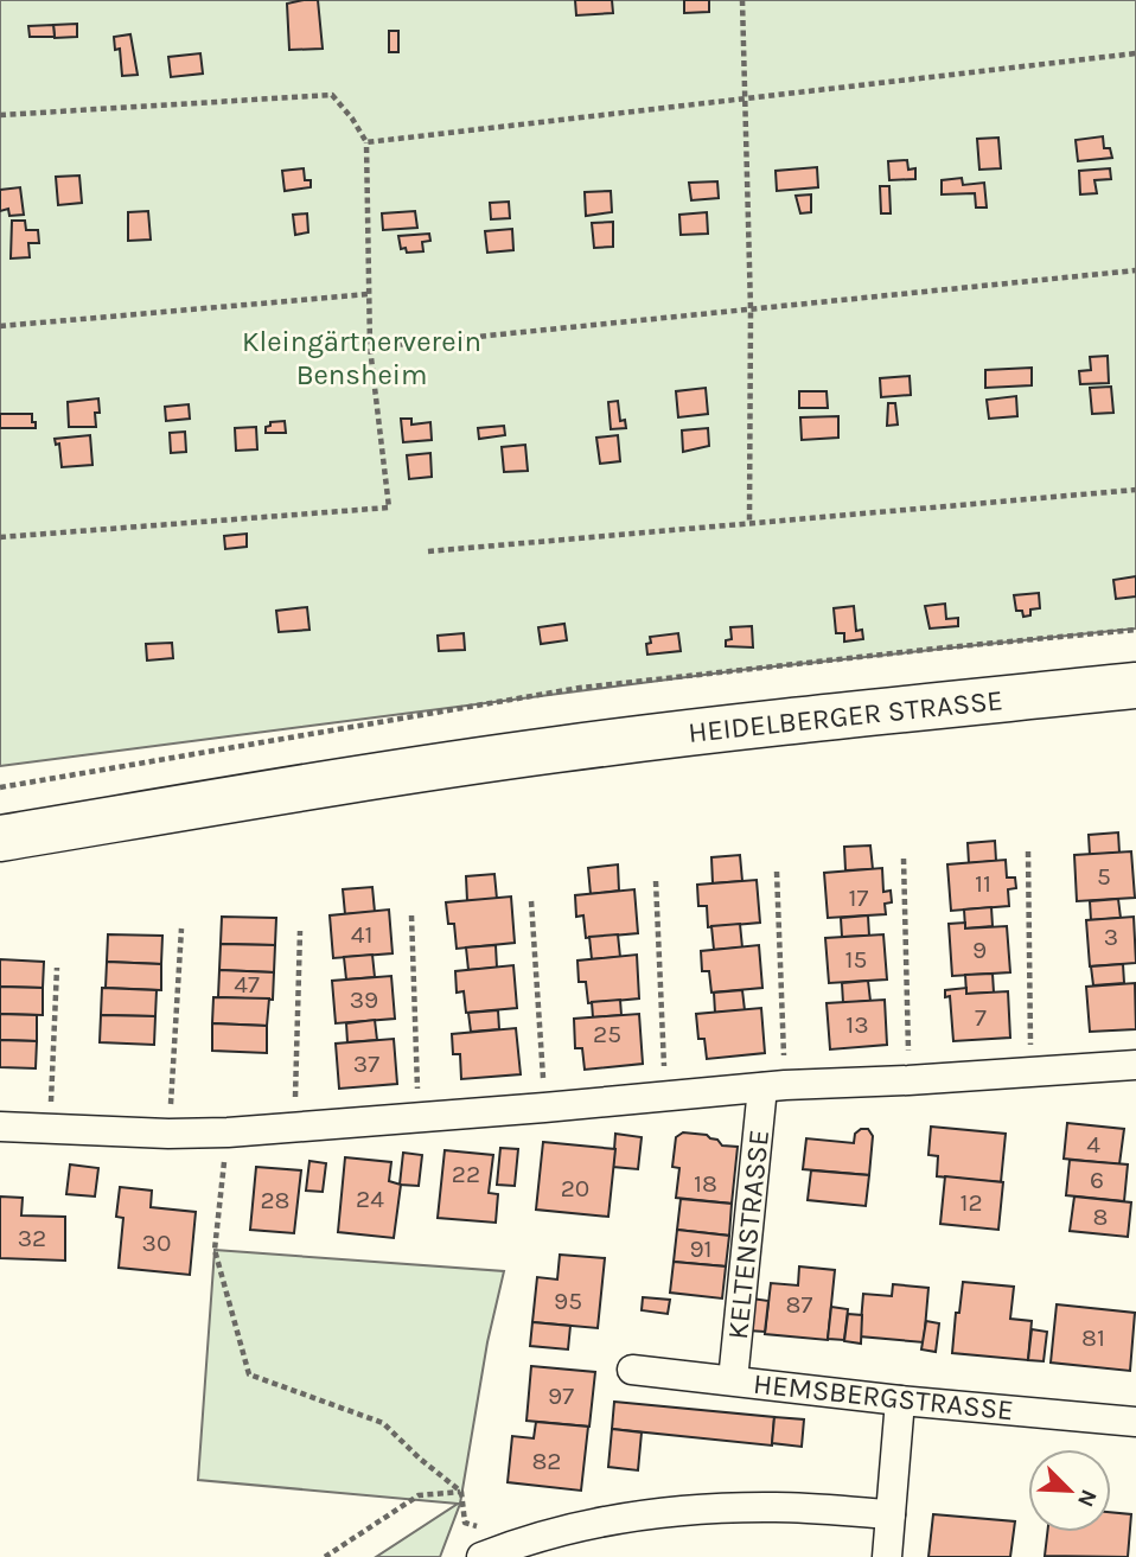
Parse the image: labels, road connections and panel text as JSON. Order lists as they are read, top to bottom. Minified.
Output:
{"streets":{"main road":["HEIDELBERGER STRASSE"],"street":["KELTENSTRASSE","HEMSBERGSTRASSE"]},"crossings":[["KELTENSTRASSE","HEMSBERGSTRASSE"]],"parks":["Kleingärtnerverein Bensheim"],"house_numbers":["5","11","17","41","3","9","15","47","39","7","13","25","37","4","22","6","18","20","24","28","12","8","32","30","91","95","87","81","97","82"],"north":"bottom right"}
